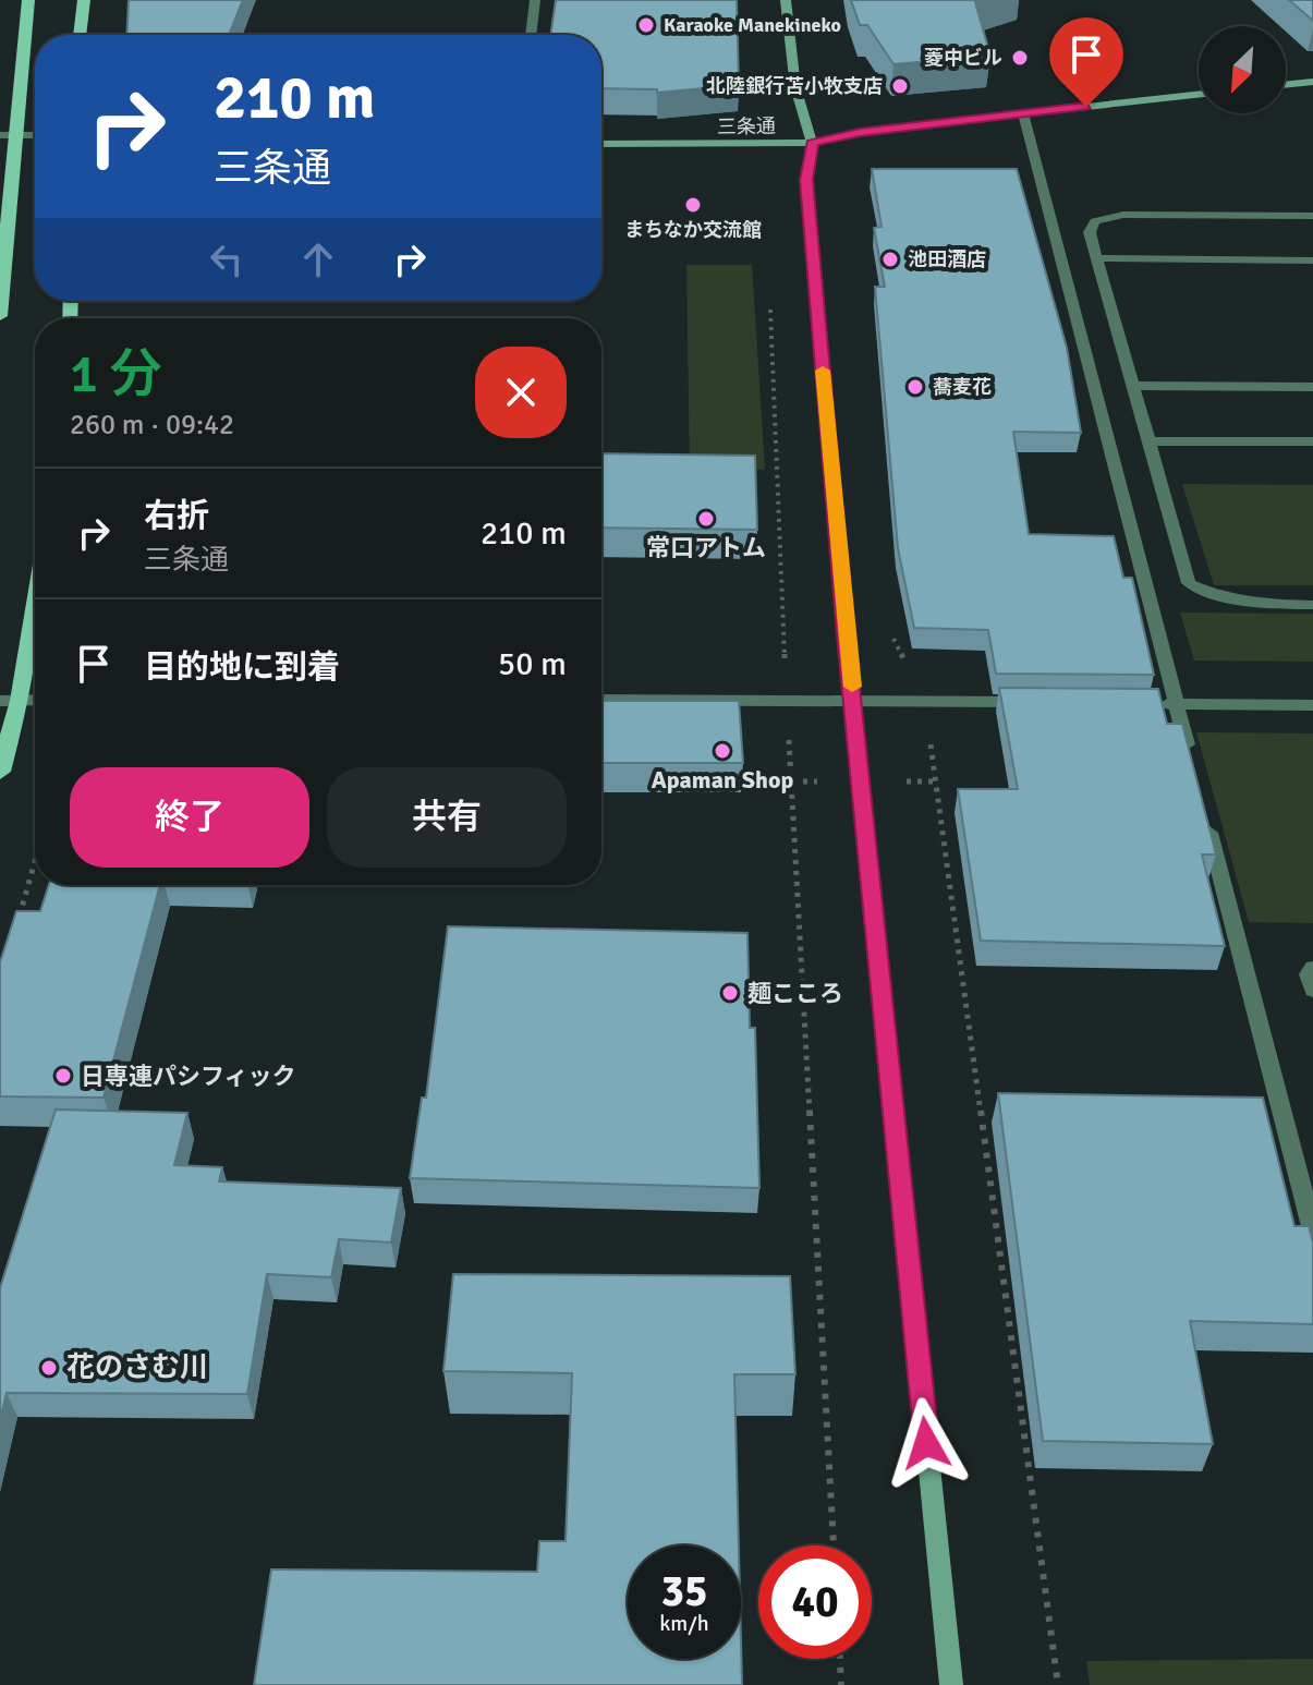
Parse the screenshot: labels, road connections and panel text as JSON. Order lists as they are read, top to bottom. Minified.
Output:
{"streets":{"street":["三条通"]},"places":["Karaoke Manekineko","菱中ビル","北陸銀行苫小牧支店","まちなか交流館","池田酒店","蕎麦花","常口アトム","Apaman Shop","麺こころ","日専連パシフィック","花のさむ川"],"north":"bottom left","page":{"turn":["210 m","三条通"],"heading":["1 分","260 m · 09:42"],"list":[{"name":"右折","note":"三条通","value":"210 m"},{"name":"目的地に到着","value":"50 m"}],"buttons":["終了","共有"],"speed":"35 km/h","limit":"40"}}
